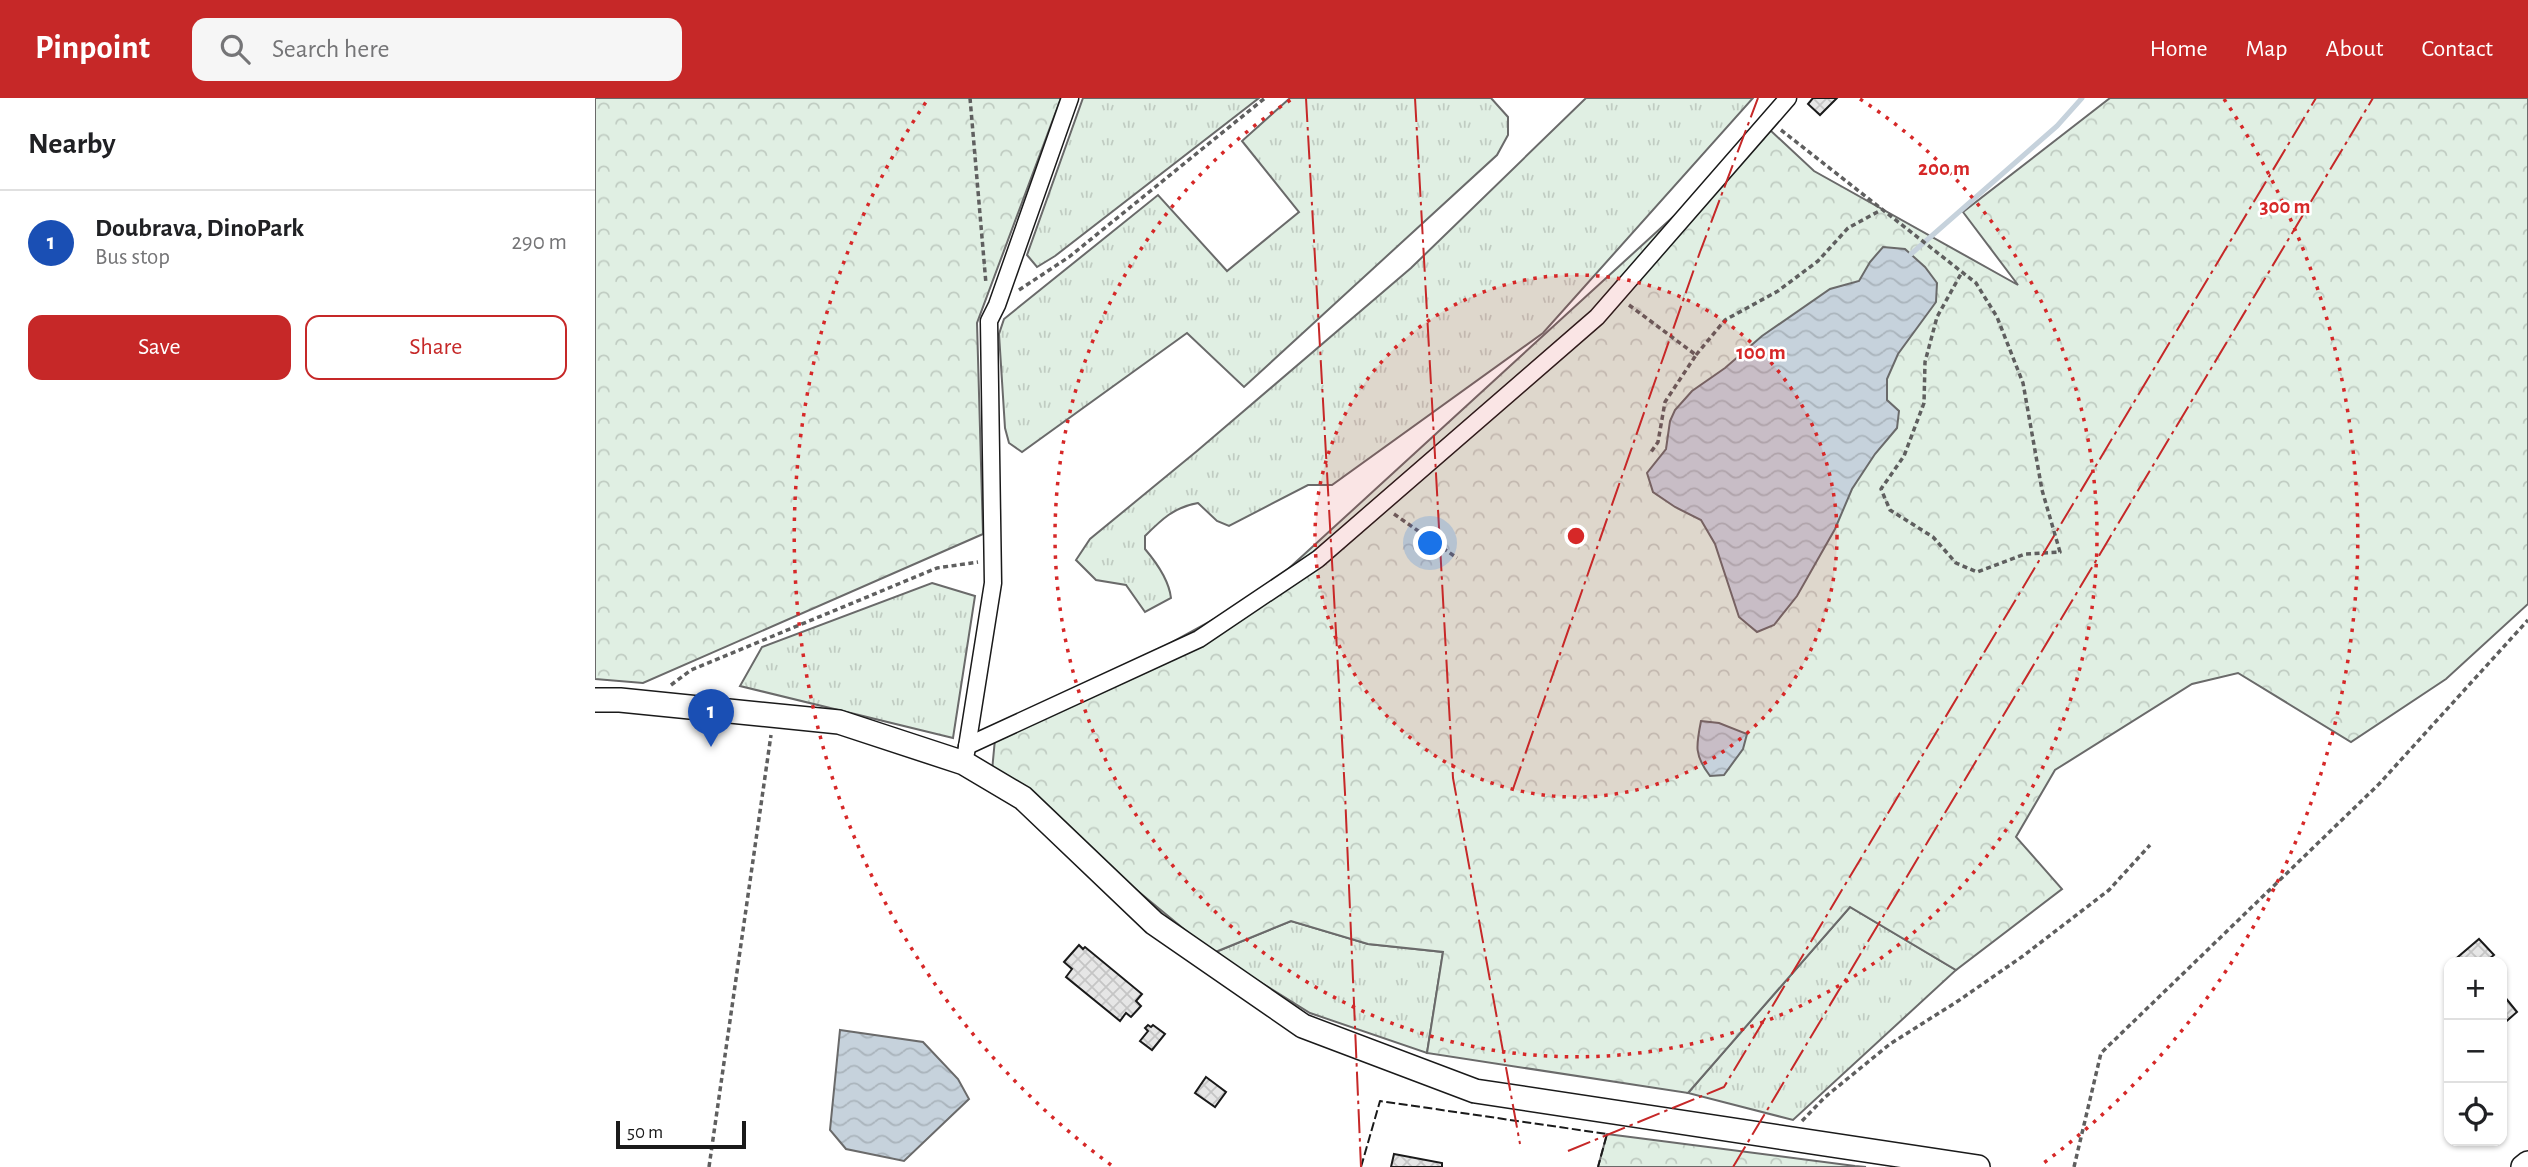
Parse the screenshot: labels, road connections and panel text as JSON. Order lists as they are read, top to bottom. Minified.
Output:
{"scale_bar":"50 m","page":{"header":"Pinpoint","search":"Search here","nav":["Home","Map","About","Contact"],"heading":"Nearby","list":[{"mark":"1","name":"Doubrava, DinoPark","note":"Bus stop","value":"290 m"}],"buttons":["Save","Share"],"pins":"1","map_buttons":["+","−"],"scale":"50 m"},"rings":["200 m","300 m","100 m"]}
